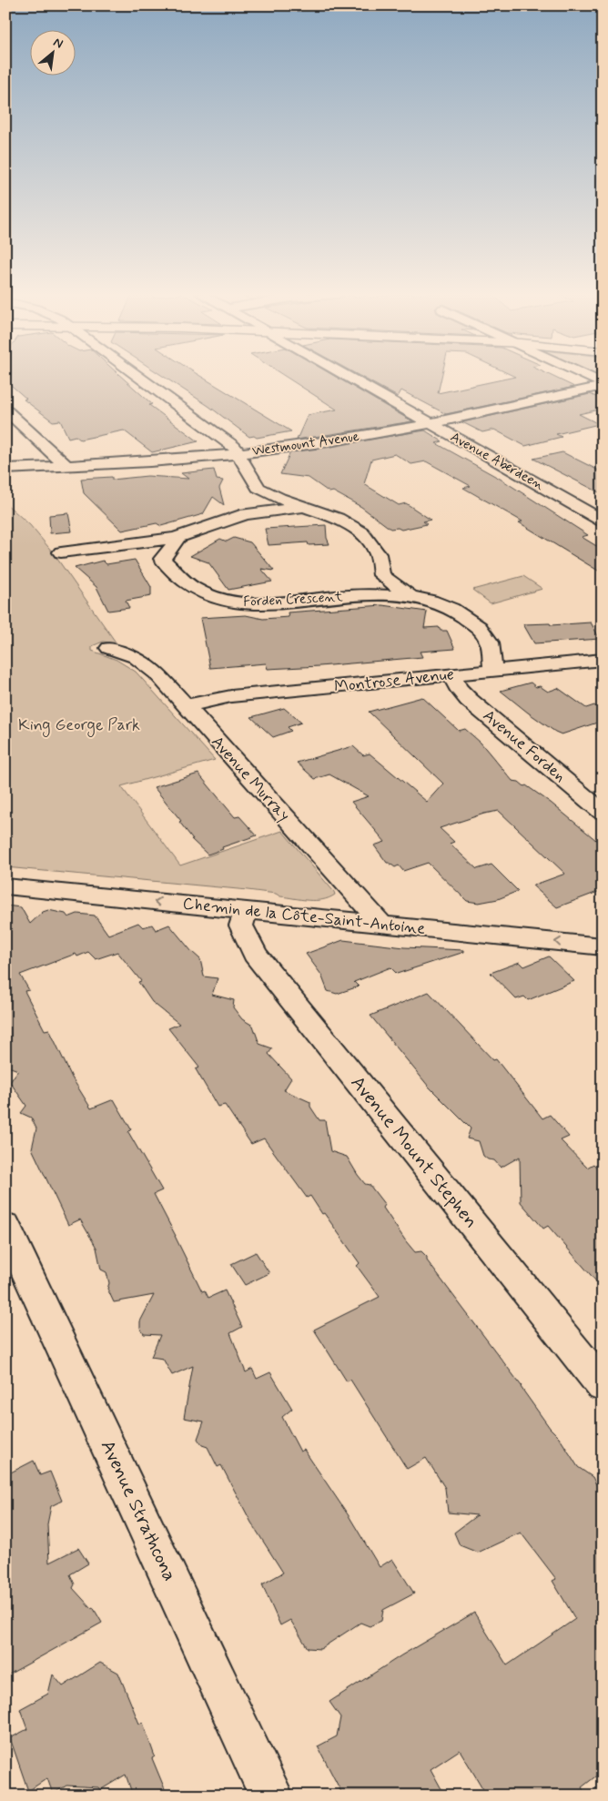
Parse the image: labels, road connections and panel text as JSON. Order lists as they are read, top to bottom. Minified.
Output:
{"streets":{"street":["Westmount Avenue","Avenue Aberdeen","Forden Crescent","Montrose Avenue","Avenue Forden","Avenue Murray","Chemin de la Côte-Saint-Antoine","Avenue Mount Stephen","Avenue Strathcona"]},"crossings":[["Westmount Avenue","Avenue Aberdeen"],["Montrose Avenue","Avenue Forden"],["Montrose Avenue","Avenue Murray"],["Avenue Murray","Chemin de la Côte-Saint-Antoine"],["Chemin de la Côte-Saint-Antoine","Avenue Mount Stephen"]],"one_way":["Chemin de la Côte-Saint-Antoine"],"parks":["King George Park"],"north":"top right"}
